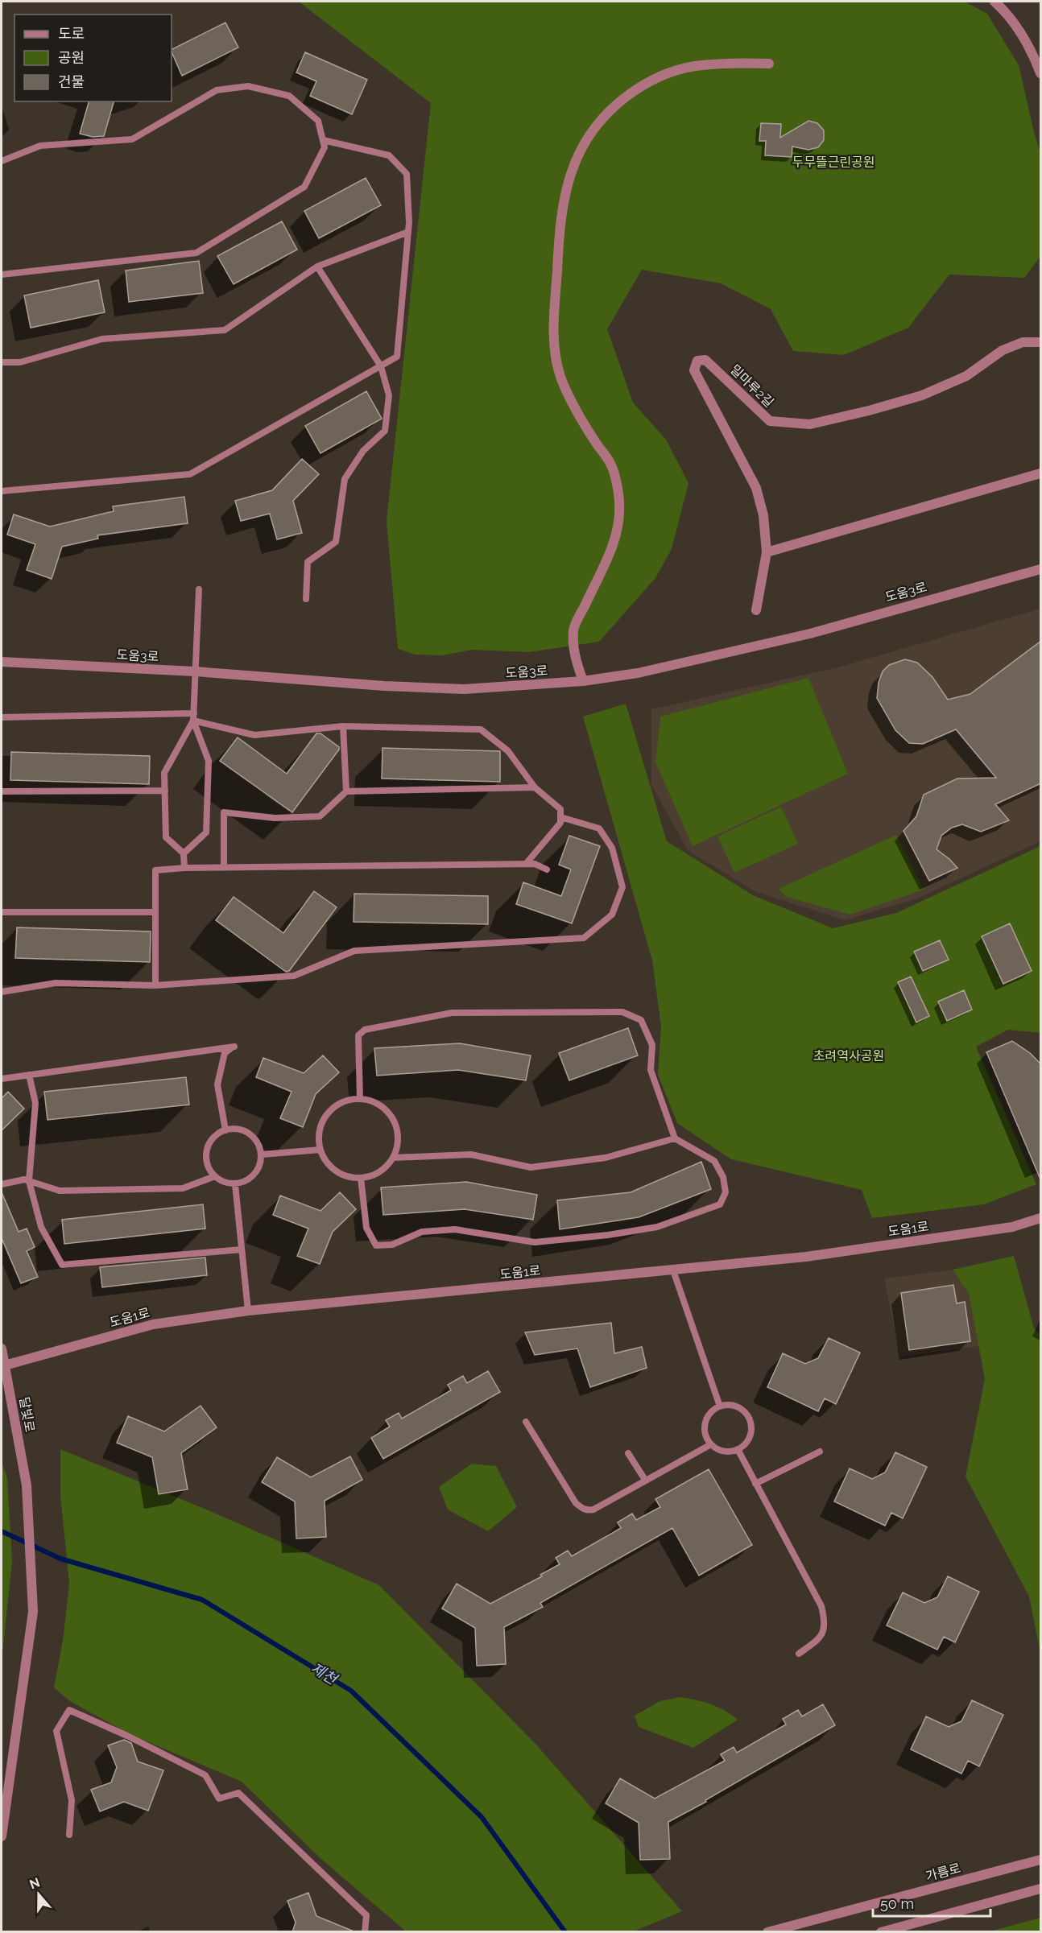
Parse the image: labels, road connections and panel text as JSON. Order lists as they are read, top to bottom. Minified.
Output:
{"streets":{"street":["밀마루2길","도움3로","도움1로","달빛로","가름로"]},"crossings":[["도움1로","달빛로"]],"water":["제천"],"parks":["두무뜰근린공원","초려역사공원"],"legend":["도로","공원","건물"],"scale_bar":"50 m","north":"top"}
